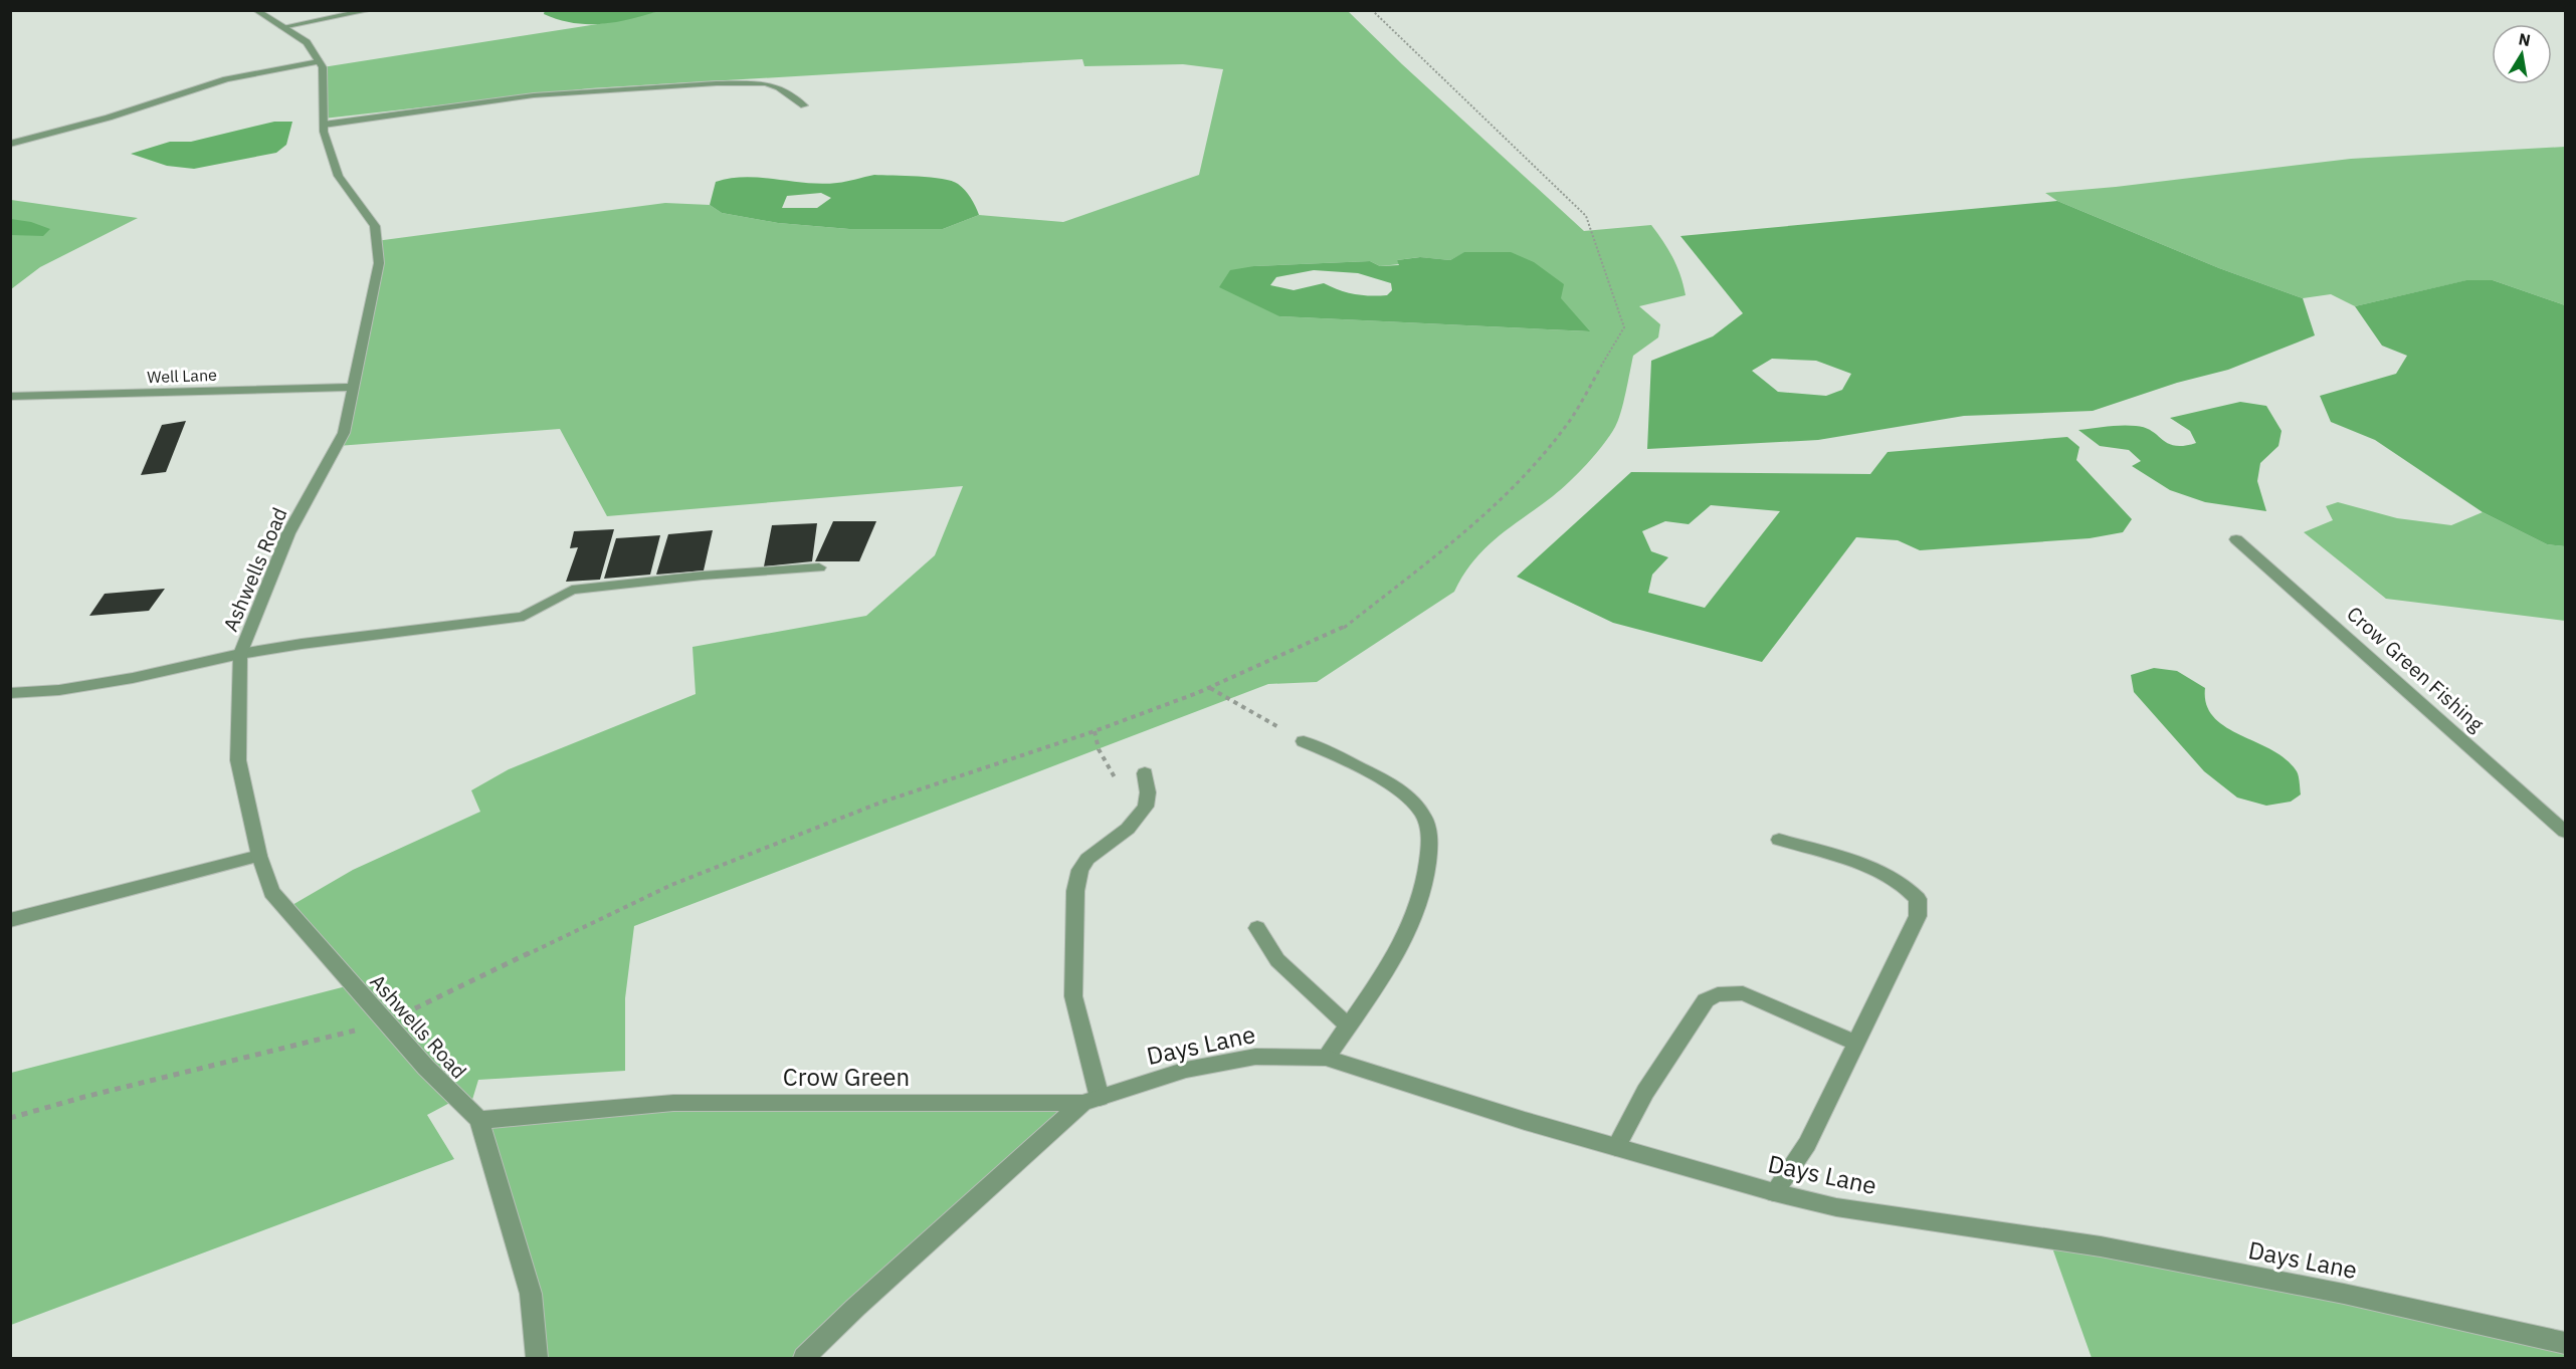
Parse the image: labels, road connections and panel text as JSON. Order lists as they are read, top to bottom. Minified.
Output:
{"streets":{"street":["Well Lane","Ashwells Road","Crow Green Fishing","Days Lane","Crow Green"]},"crossings":[["Well Lane","Ashwells Road"],["Ashwells Road","Crow Green"],["Days Lane","Crow Green"]],"north":"top"}
